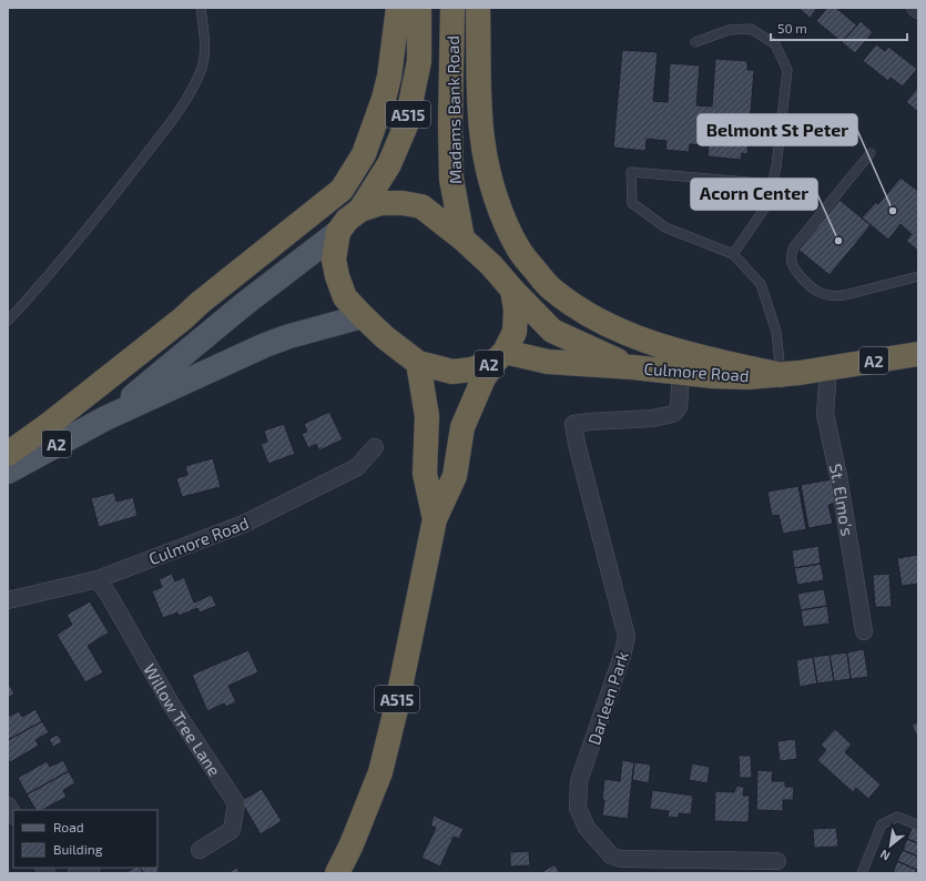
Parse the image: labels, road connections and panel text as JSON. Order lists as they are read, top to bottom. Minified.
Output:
{"streets":{"highway":["Madams Bank Road","A515","A2","Culmore Road"],"street":["St. Elmo's","Darleen Park","Willow Tree Lane"]},"crossings":[["Madams Bank Road","A2"],["A515","A2"],["A515","Culmore Road"],["A2","Culmore Road"],["Culmore Road","St. Elmo's"],["Culmore Road","Darleen Park"],["Culmore Road","Willow Tree Lane"]],"places":["Belmont St Peter","Acorn Center"],"legend":["Road","Building"],"scale_bar":"50 m","north":"bottom left"}
